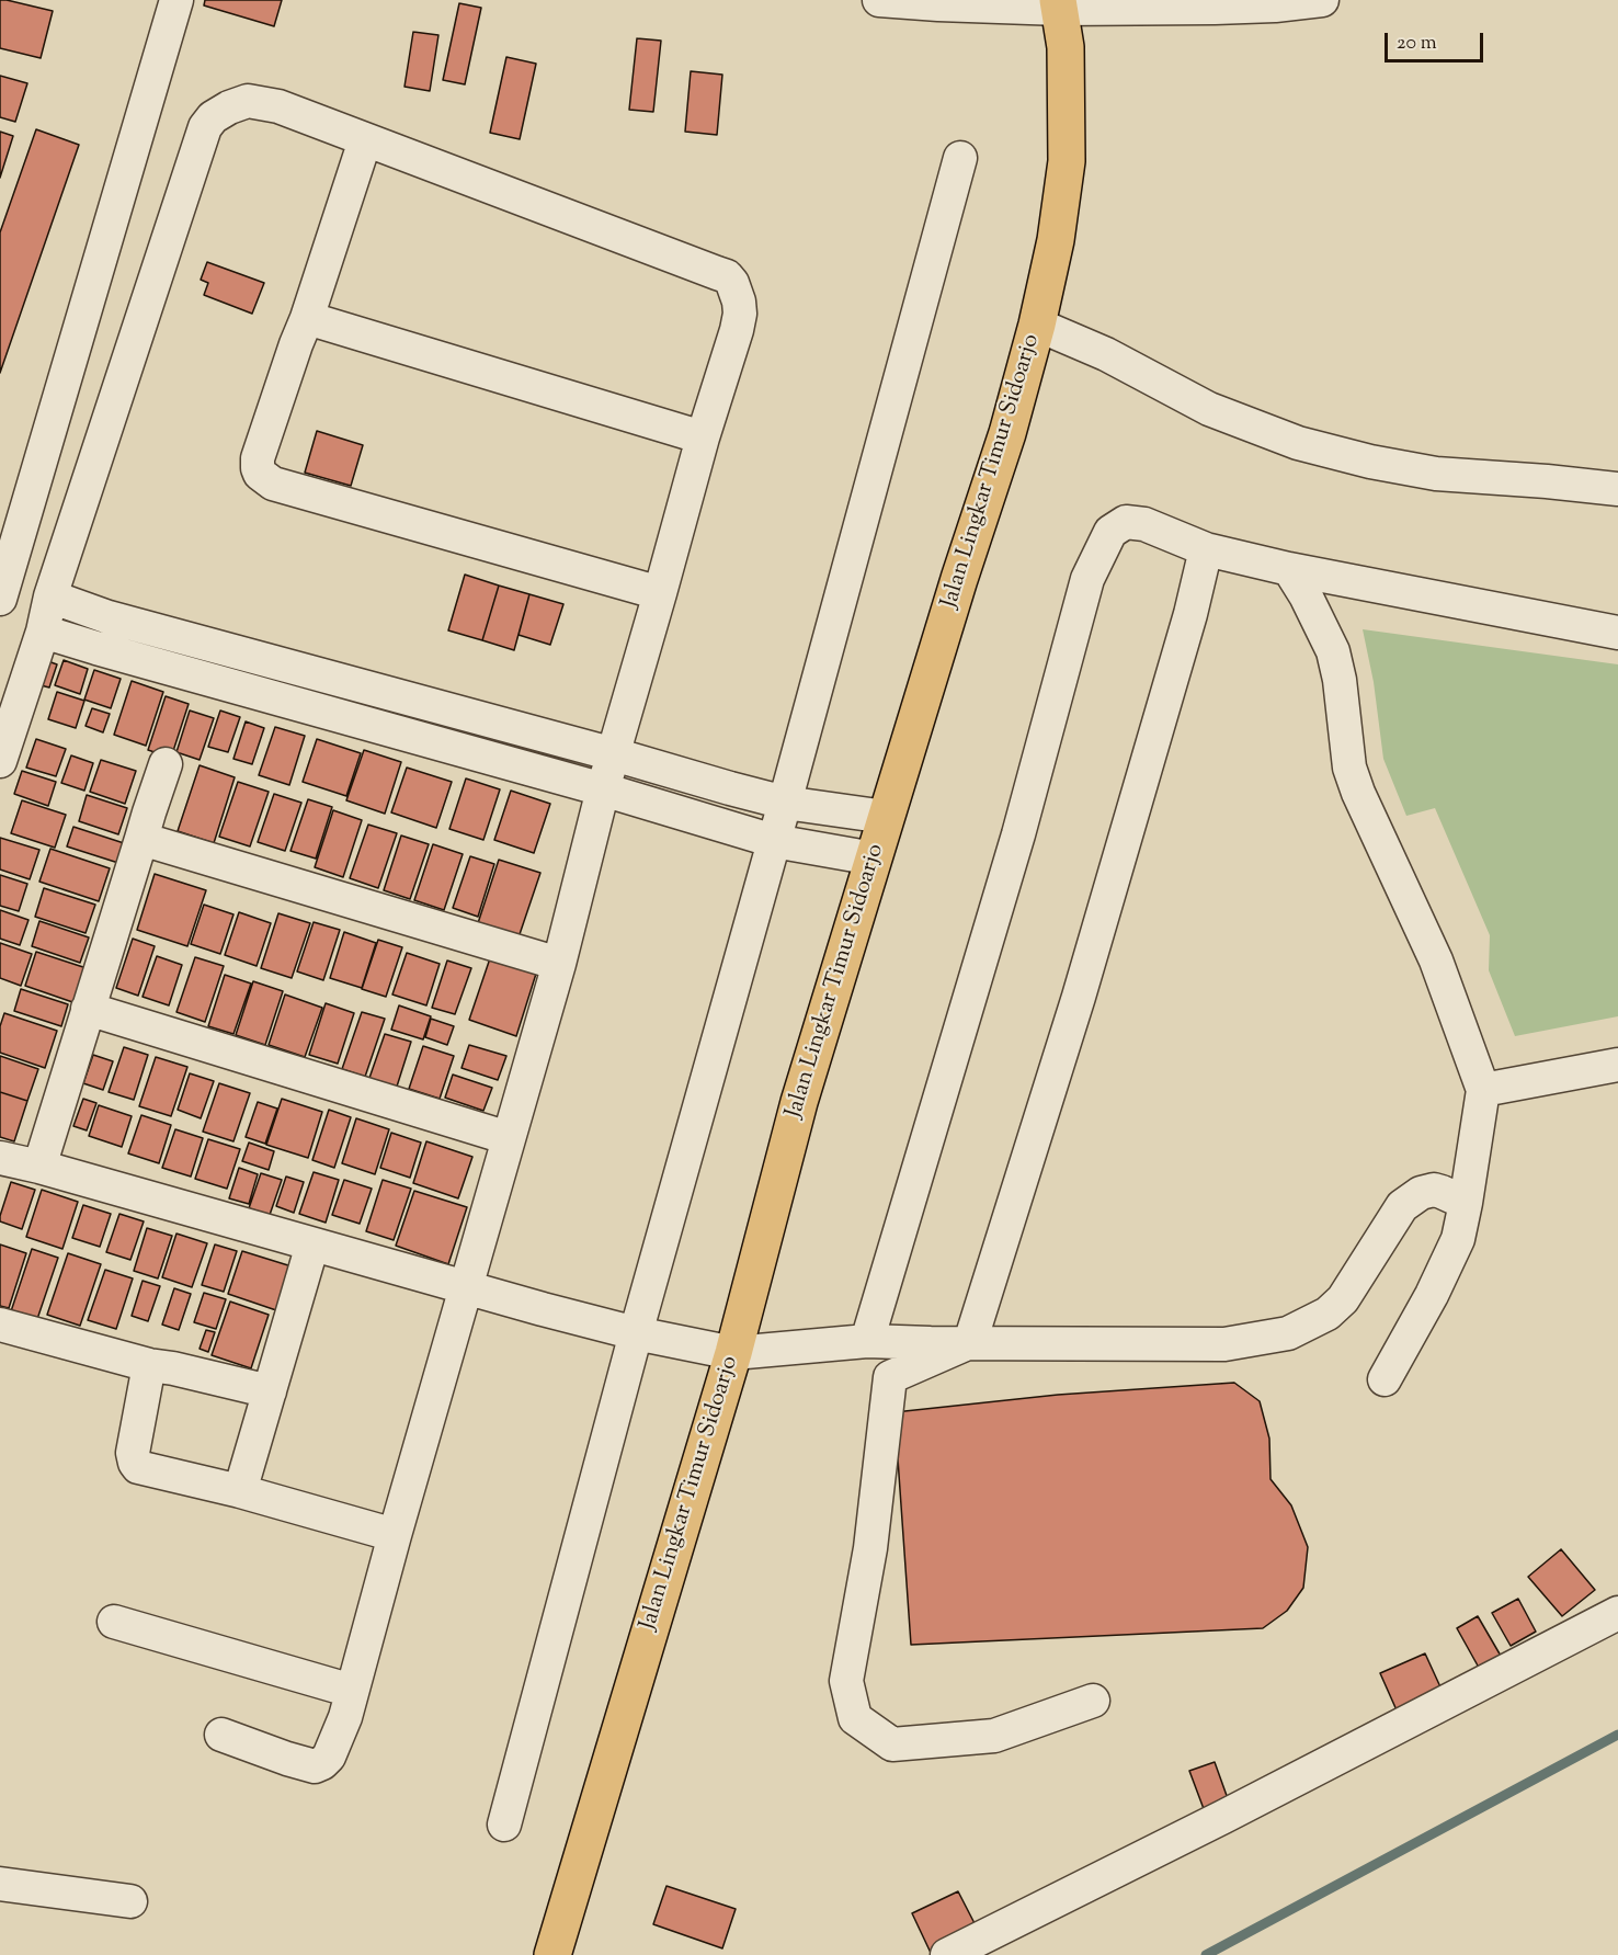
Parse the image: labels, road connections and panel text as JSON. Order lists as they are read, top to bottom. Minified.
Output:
{"streets":{"main road":["Jalan Lingkar Timur Sidoarjo"]},"scale_bar":"20 m"}
